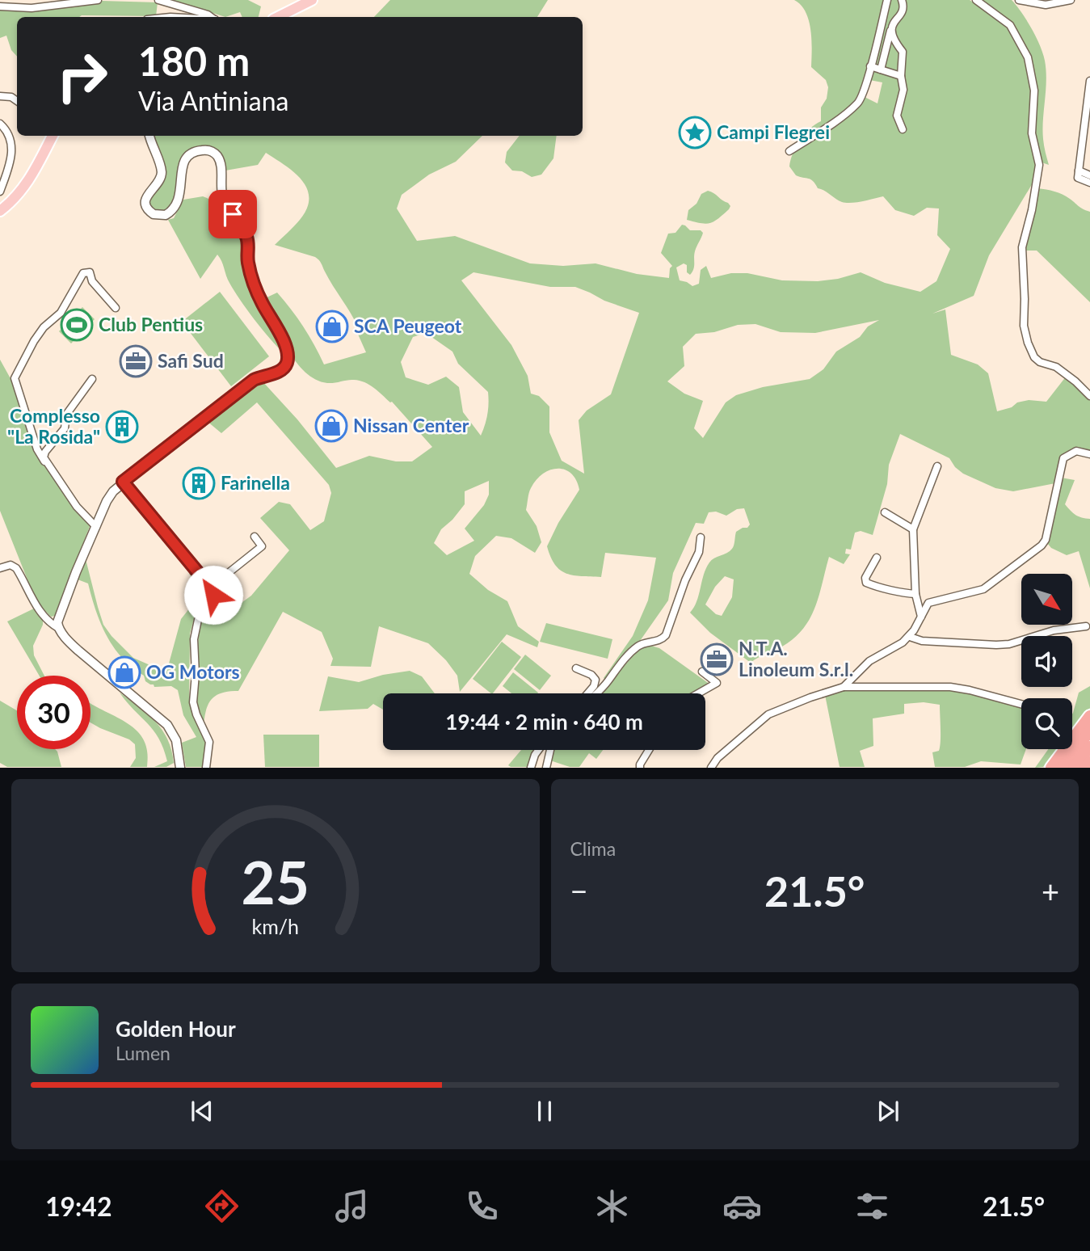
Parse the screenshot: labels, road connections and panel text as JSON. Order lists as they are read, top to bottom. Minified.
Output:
{"places":{"place":["Campi Flegrei"],"sports":["Club Pentius"],"shop":["SCA Peugeot","Nissan Center","OG Motors"],"office":["Safi Sud","N.T.A. Linoleum S.r.l."],"building":["Complesso \"La Rosida\"","Farinella"]},"north":"bottom right","page":{"turn":["180 m","Via Antiniana"],"limit":"30","trip":"19:44 · 2 min · 640 m","tile":"Clima","heat":["−","21.5°","+"],"song":["Golden Hour","Lumen"],"tabs":["19:42","21.5°"],"gauge":["25","km/h"]}}
